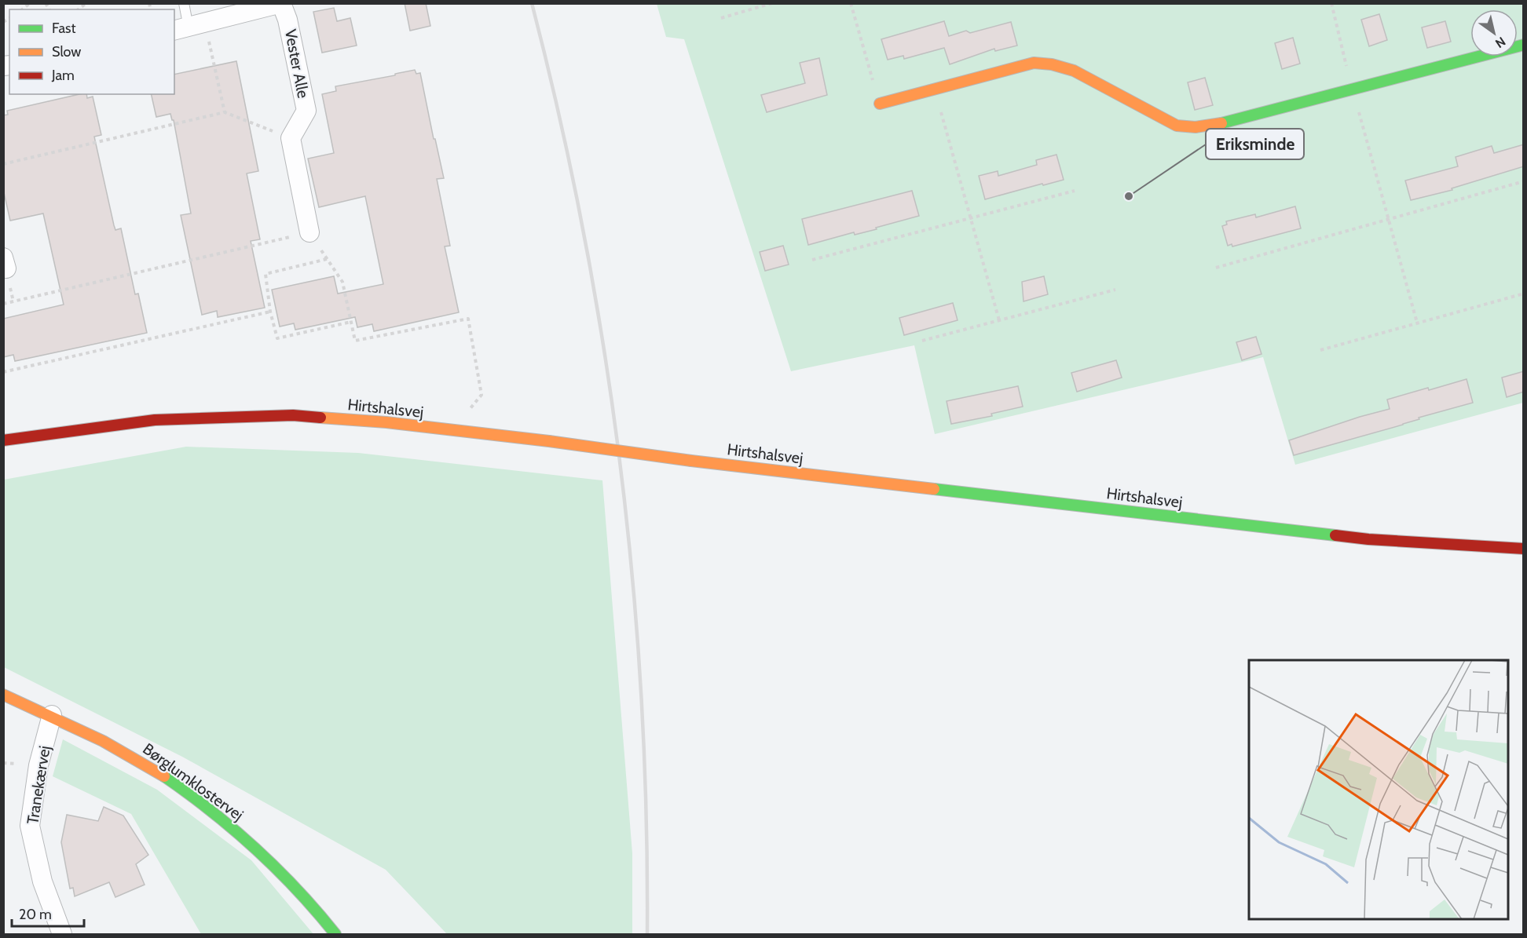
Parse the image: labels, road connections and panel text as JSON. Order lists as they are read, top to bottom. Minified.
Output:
{"streets":{"street":["Vester Alle","Hirtshalsvej","Børglumklostervej","Tranekærvej"]},"crossings":[["Børglumklostervej","Tranekærvej"]],"places":["Eriksminde"],"legend":["Fast","Slow","Jam"],"scale_bar":"20 m","north":"bottom right"}
